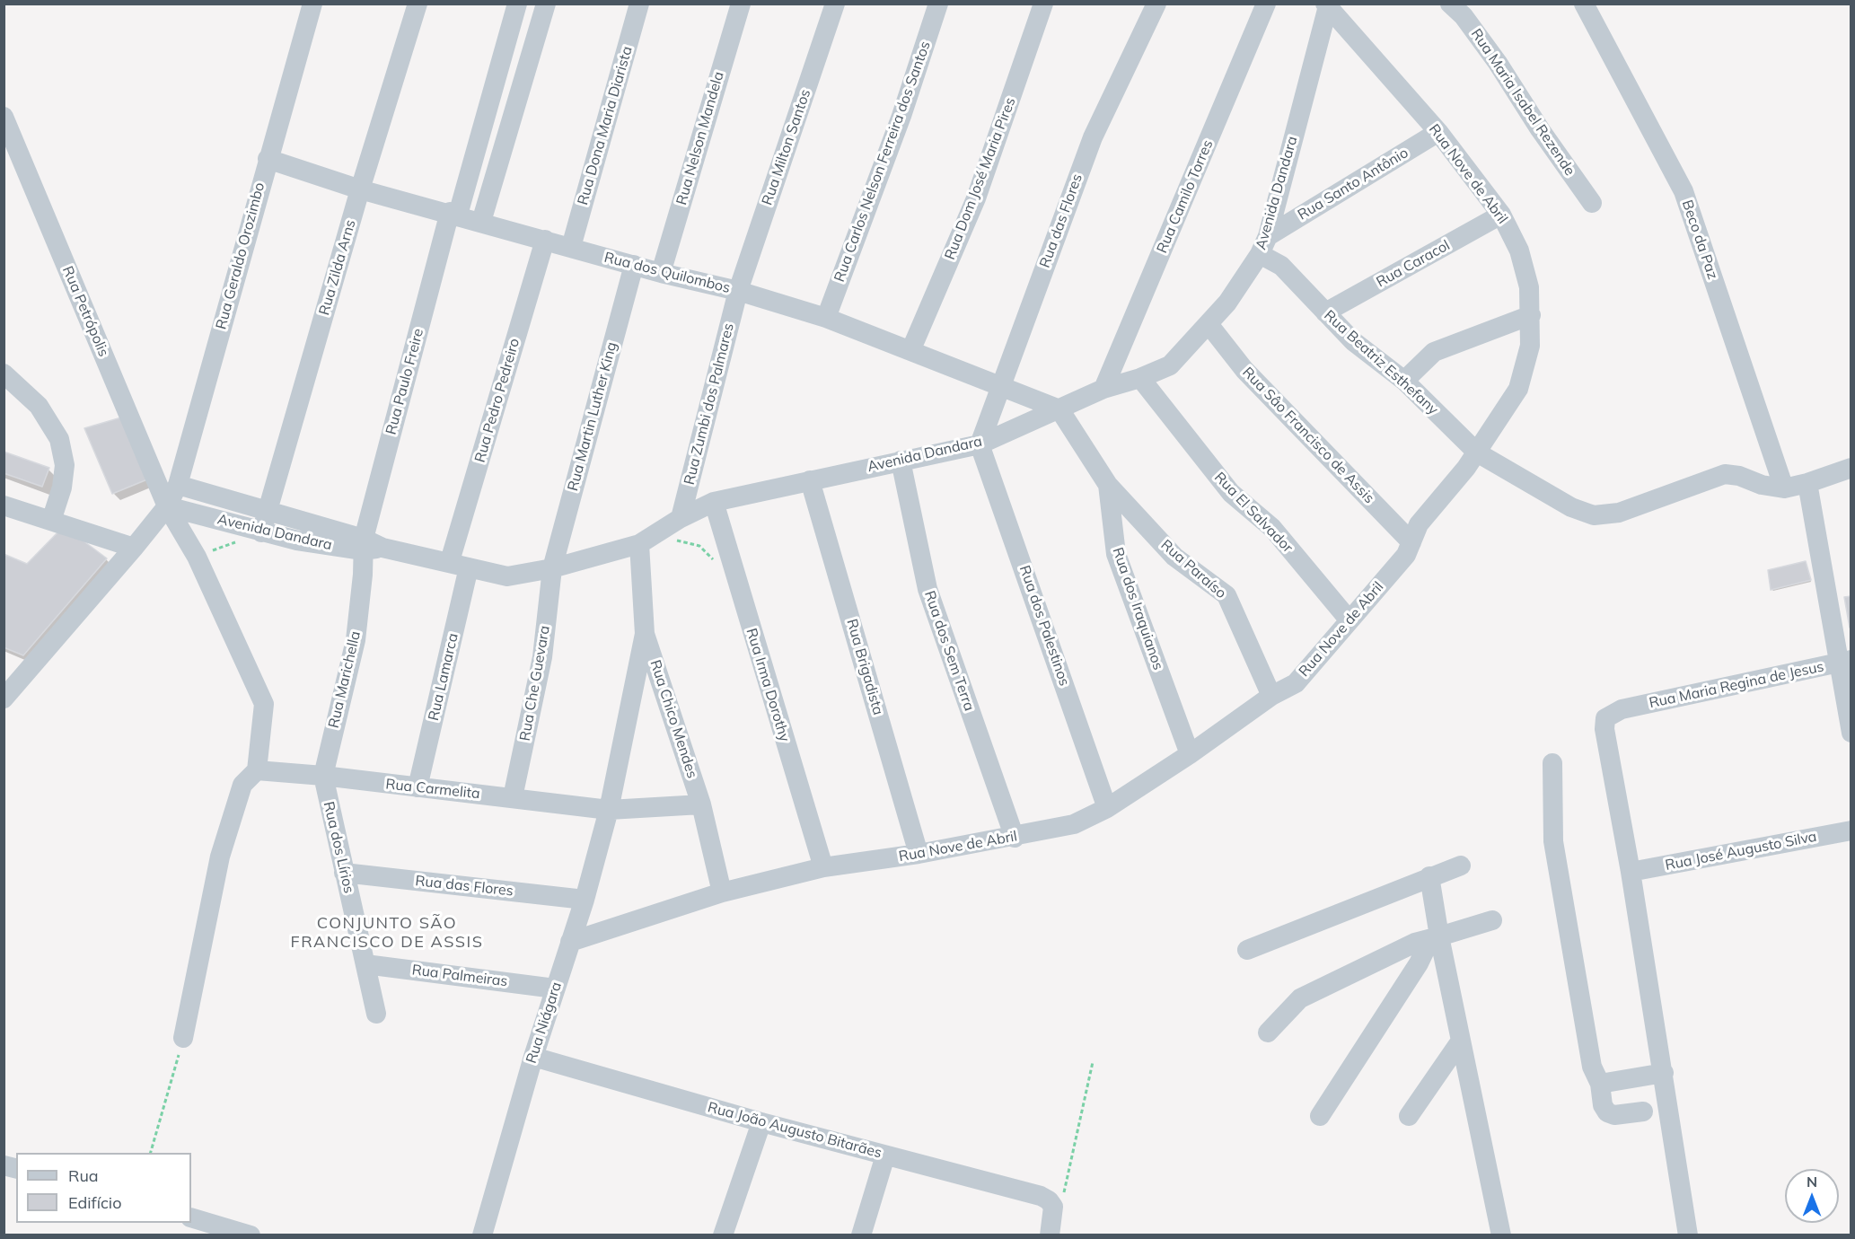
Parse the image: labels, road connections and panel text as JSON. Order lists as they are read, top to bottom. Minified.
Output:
{"streets":{"street":["Rua Maria Isabel Rezende","Rua Dona Maria Diarista","Rua Nelson Mandela","Rua Milton Santos","Rua Carlos Nelson Ferreira dos Santos","Rua Nove de Abril","Rua Dom José Maria Pires","Rua Santo Antônio","Avenida Dandara","Rua Camilo Torres","Rua das Flores","Beco da Paz","Rua Geraldo Orozimbo","Rua Caracol","Rua Zilda Arns","Rua dos Quilombos","Rua Petrópolis","Rua Beatriz Esthefany","Rua Paulo Freire","Rua Pedro Pedreiro","Rua Zumbi dos Palmares","Rua Martin Luther King","Rua Sâo Francisco de Assis","Rua El Salvador","Rua Paraíso","Rua dos Iraquianos","Rua dos Palestinos","Rua dos Sem Terra","Rua Brigadista","Rua Lamarca","Rua Marichella","Rua Che Guevara","Rua Irma Dorothy","Rua Maria Regina de Jesus","Rua Chico Mendes","Rua Carmelita","Rua dos Lírios","Rua José Augusto Silva","Rua Palmeiras","Rua Niágara","Rua João Augusto Bitarães"]},"crossings":[["Rua Dona Maria Diarista","Rua dos Quilombos"],["Rua Nelson Mandela","Rua dos Quilombos"],["Rua Milton Santos","Rua dos Quilombos"],["Rua Milton Santos","Rua Zumbi dos Palmares"],["Rua Carlos Nelson Ferreira dos Santos","Rua dos Quilombos"],["Rua Nove de Abril","Rua Santo Antônio"],["Rua Nove de Abril","Avenida Dandara"],["Rua Nove de Abril","Rua Caracol"],["Rua Nove de Abril","Rua Beatriz Esthefany"],["Rua Nove de Abril","Rua Sâo Francisco de Assis"],["Rua Nove de Abril","Rua El Salvador"],["Rua Nove de Abril","Rua Paraíso"],["Rua Nove de Abril","Rua dos Iraquianos"],["Rua Nove de Abril","Rua dos Palestinos"],["Rua Nove de Abril","Rua dos Sem Terra"],["Rua Nove de Abril","Rua Brigadista"],["Rua Nove de Abril","Rua Irma Dorothy"],["Rua Nove de Abril","Rua Chico Mendes"],["Rua Nove de Abril","Rua Niágara"],["Rua Dom José Maria Pires","Rua dos Quilombos"],["Rua Santo Antônio","Avenida Dandara"],["Rua Santo Antônio","Rua Beatriz Esthefany"],["Avenida Dandara","Rua Camilo Torres"],["Avenida Dandara","Rua das Flores"],["Avenida Dandara","Rua Geraldo Orozimbo"],["Avenida Dandara","Rua Zilda Arns"],["Avenida Dandara","Rua dos Quilombos"],["Avenida Dandara","Rua Petrópolis"],["Avenida Dandara","Rua Beatriz Esthefany"],["Avenida Dandara","Rua Paulo Freire"],["Avenida Dandara","Rua Pedro Pedreiro"],["Avenida Dandara","Rua Zumbi dos Palmares"],["Avenida Dandara","Rua Martin Luther King"],["Avenida Dandara","Rua Sâo Francisco de Assis"],["Avenida Dandara","Rua El Salvador"],["Avenida Dandara","Rua dos Iraquianos"],["Avenida Dandara","Rua dos Palestinos"],["Avenida Dandara","Rua dos Sem Terra"],["Avenida Dandara","Rua Brigadista"],["Avenida Dandara","Rua Lamarca"],["Avenida Dandara","Rua Marichella"],["Avenida Dandara","Rua Che Guevara"],["Avenida Dandara","Rua Irma Dorothy"],["Avenida Dandara","Rua Chico Mendes"],["Rua das Flores","Rua dos Quilombos"],["Rua das Flores","Rua dos Palestinos"],["Rua das Flores","Rua dos Lírios"],["Rua das Flores","Rua Niágara"],["Beco da Paz","Rua Beatriz Esthefany"],["Rua Geraldo Orozimbo","Rua dos Quilombos"],["Rua Geraldo Orozimbo","Rua Petrópolis"],["Rua Caracol","Rua Beatriz Esthefany"],["Rua Zilda Arns","Rua dos Quilombos"],["Rua dos Quilombos","Rua Paulo Freire"],["Rua dos Quilombos","Rua Pedro Pedreiro"],["Rua dos Quilombos","Rua Zumbi dos Palmares"],["Rua dos Quilombos","Rua Martin Luther King"],["Rua dos Quilombos","Rua dos Iraquianos"],["Rua Petrópolis","Rua Carmelita"],["Rua Paulo Freire","Rua Marichella"],["Rua Pedro Pedreiro","Rua Lamarca"],["Rua Martin Luther King","Rua Che Guevara"],["Rua Paraíso","Rua dos Iraquianos"],["Rua Lamarca","Rua Carmelita"],["Rua Marichella","Rua Carmelita"],["Rua Marichella","Rua dos Lírios"],["Rua Che Guevara","Rua Carmelita"],["Rua Maria Regina de Jesus","Rua José Augusto Silva"],["Rua Chico Mendes","Rua Carmelita"],["Rua Carmelita","Rua dos Lírios"],["Rua Carmelita","Rua Niágara"],["Rua dos Lírios","Rua Palmeiras"],["Rua Palmeiras","Rua Niágara"],["Rua Niágara","Rua João Augusto Bitarães"]],"districts":["CONJUNTO SÃO FRANCISCO DE ASSIS"],"legend":["Rua","Edifício"],"north":"top"}
